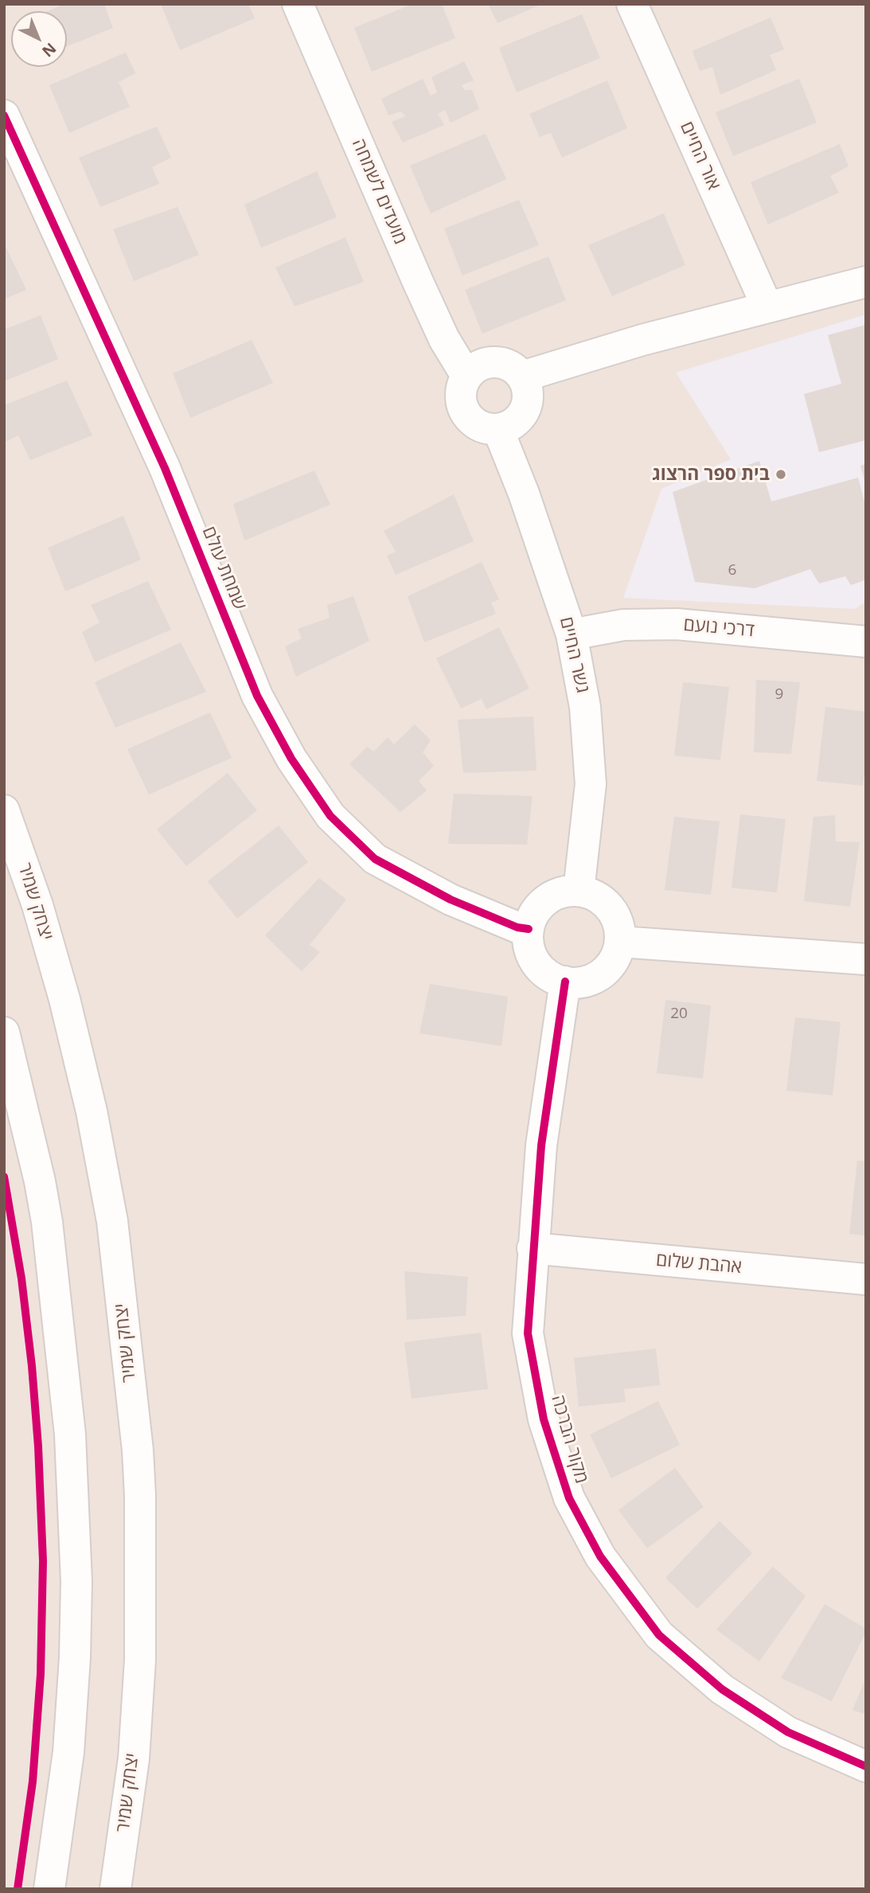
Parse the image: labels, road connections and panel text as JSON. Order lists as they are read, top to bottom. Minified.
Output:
{"streets":{"street":["אור החיים","מועדים לשמחה","שמחת עולם","דרכי נועם","גשר החיים","יצחק שמיר","אהבת שלום","מקור הברכה"]},"crossings":[["מועדים לשמחה","גשר החיים"],["שמחת עולם","גשר החיים"],["שמחת עולם","מקור הברכה"],["דרכי נועם","גשר החיים"],["גשר החיים","מקור הברכה"],["אהבת שלום","מקור הברכה"]],"places":["בית ספר הרצוג"],"house_numbers":["6","9","20"],"north":"bottom right"}
